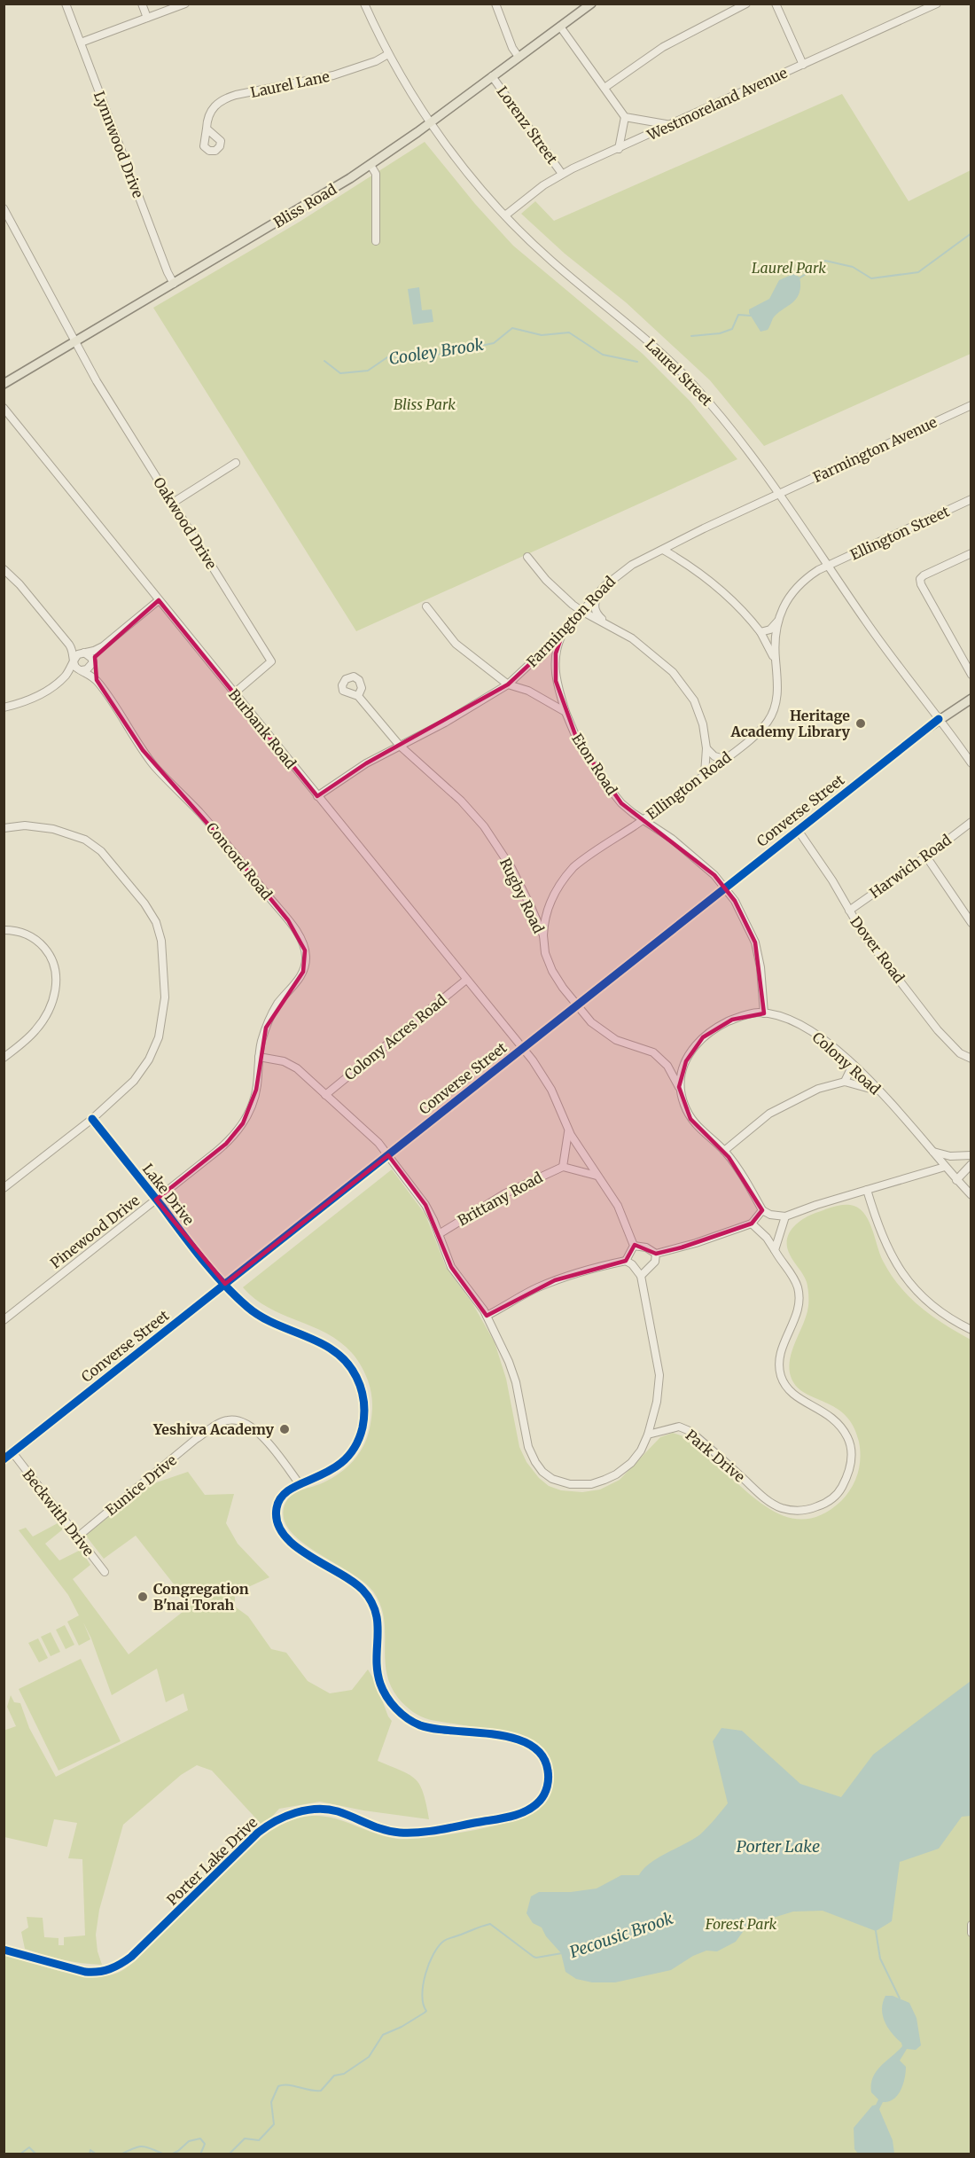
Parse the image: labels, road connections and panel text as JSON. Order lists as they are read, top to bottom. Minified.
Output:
{"streets":{"main road":["Bliss Road","Converse Street"],"street":["Laurel Lane","Westmoreland Avenue","Lorenz Street","Lynnwood Drive","Laurel Street","Farmington Avenue","Oakwood Drive","Ellington Street","Farmington Road","Burbank Road","Eton Road","Ellington Road","Concord Road","Harwich Road","Rugby Road","Dover Road","Colony Acres Road","Colony Road","Lake Drive","Brittany Road","Pinewood Drive","Park Drive","Eunice Drive","Beckwith Drive","Porter Lake Drive"]},"crossings":[["Laurel Lane","Laurel Street"],["Westmoreland Avenue","Lorenz Street"],["Westmoreland Avenue","Laurel Street"],["Lorenz Street","Bliss Road"],["Lynnwood Drive","Bliss Road"],["Bliss Road","Laurel Street"],["Bliss Road","Oakwood Drive"],["Laurel Street","Farmington Avenue"],["Laurel Street","Ellington Street"],["Laurel Street","Farmington Road"],["Laurel Street","Ellington Road"],["Laurel Street","Converse Street"],["Farmington Avenue","Farmington Road"],["Oakwood Drive","Burbank Road"],["Ellington Street","Ellington Road"],["Farmington Road","Burbank Road"],["Farmington Road","Eton Road"],["Farmington Road","Rugby Road"],["Burbank Road","Converse Street"],["Burbank Road","Colony Acres Road"],["Eton Road","Ellington Road"],["Eton Road","Converse Street"],["Eton Road","Colony Road"],["Ellington Road","Rugby Road"],["Converse Street","Rugby Road"],["Converse Street","Dover Road"],["Converse Street","Lake Drive"],["Converse Street","Beckwith Drive"],["Converse Street","Porter Lake Drive"],["Concord Road","Pinewood Drive"],["Harwich Road","Dover Road"],["Rugby Road","Colony Road"],["Lake Drive","Pinewood Drive"],["Lake Drive","Porter Lake Drive"],["Eunice Drive","Beckwith Drive"],["Eunice Drive","Porter Lake Drive"]],"water":["Cooley Brook","Porter Lake","Pecousic Brook"],"parks":["Laurel Park","Bliss Park","Forest Park"],"places":["Heritage Academy Library","Yeshiva Academy","Congregation B'nai Torah"]}
